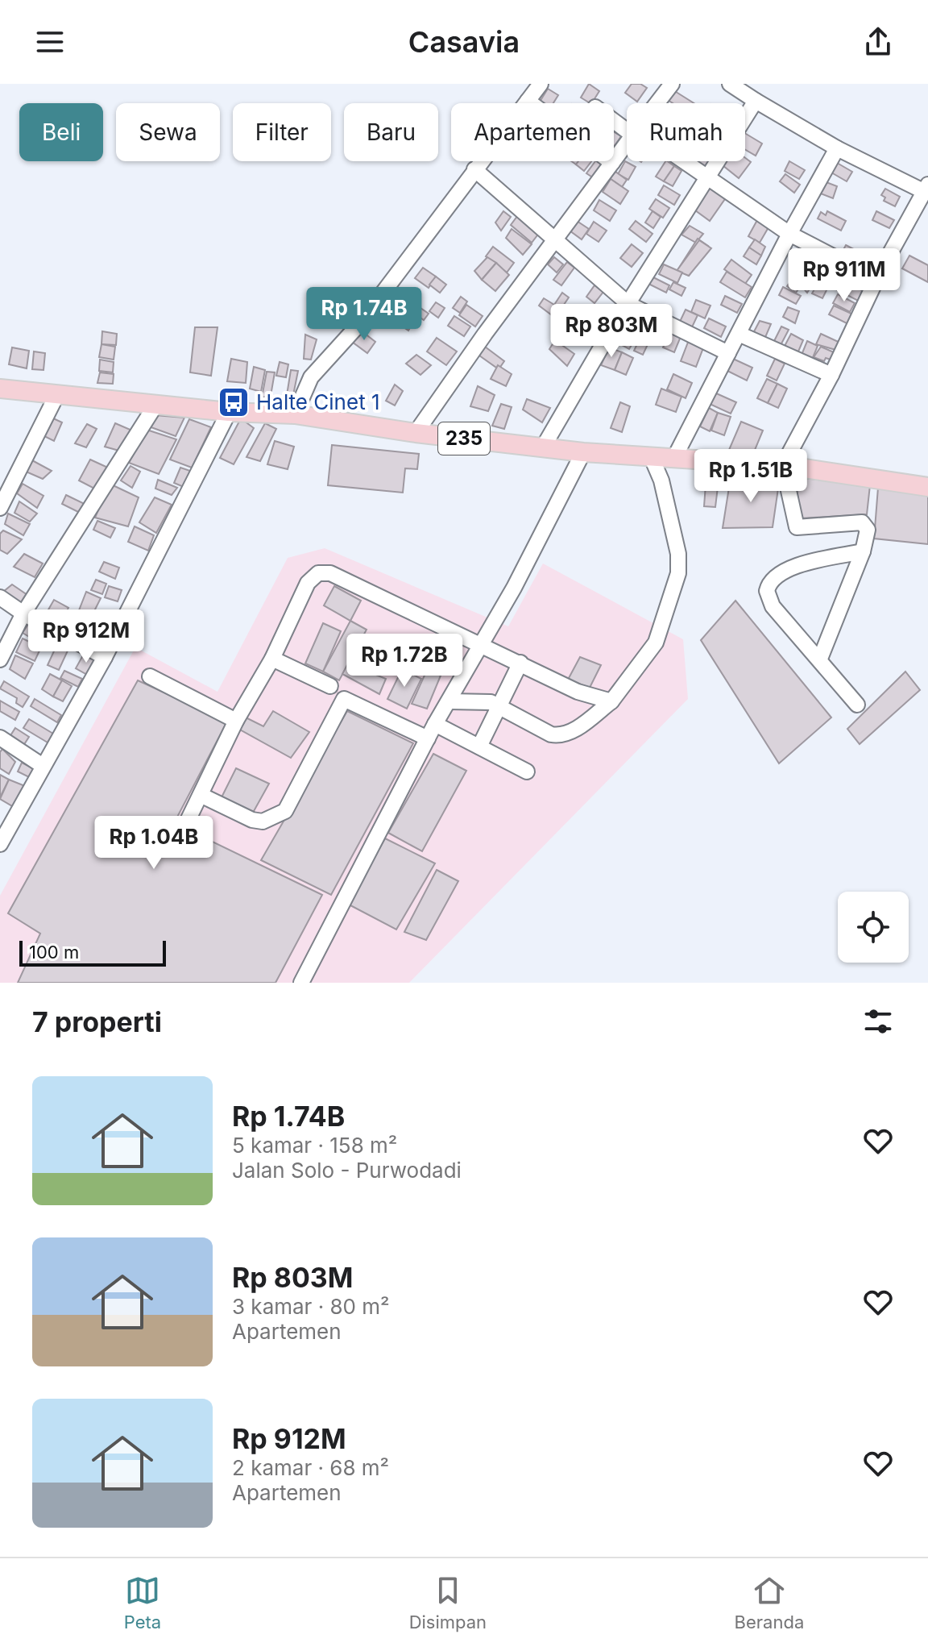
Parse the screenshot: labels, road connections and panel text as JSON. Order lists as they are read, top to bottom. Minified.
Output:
{"streets":{"main road":["235"]},"places":{"bus stop":["Halte Cinet 1"]},"scale_bar":"100 m","page":{"header":"Casavia","chip":["Beli","Sewa","Filter","Baru","Apartemen","Rumah"],"price":["Rp 911M","Rp 1.74B","Rp 803M","Rp 1.51B","Rp 912M","Rp 1.72B","Rp 1.04B"],"scale":"100 m","heading":"7 properti","list":[{"name":"Rp 1.74B","note":"5 kamar · 158 m² · Jalan Solo - Purwodadi"},{"name":"Rp 803M","note":"3 kamar · 80 m² · Apartemen"},{"name":"Rp 912M","note":"2 kamar · 68 m² · Apartemen"}],"tabs":["Peta","Disimpan","Beranda"]}}
